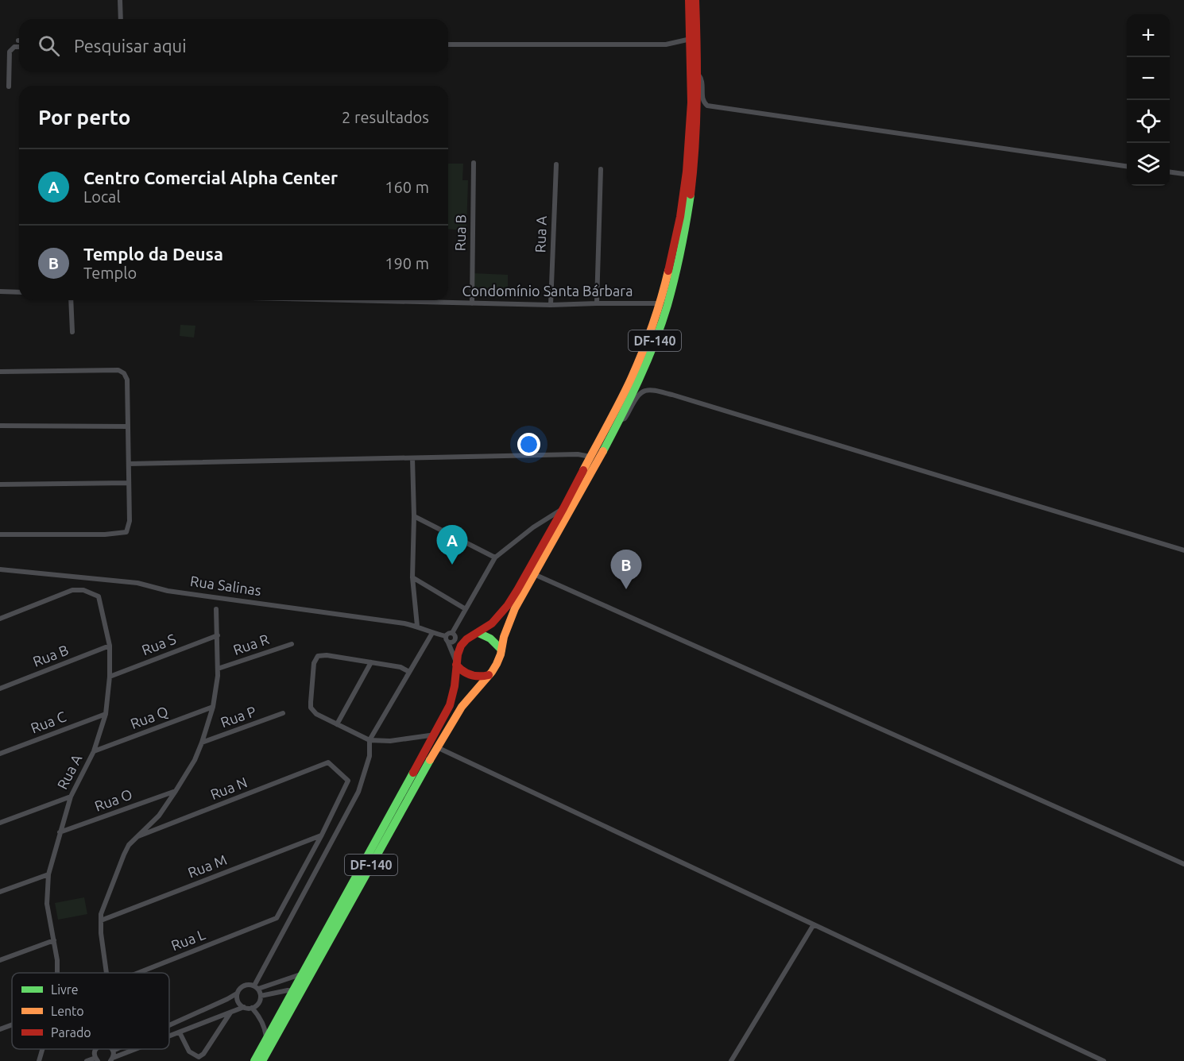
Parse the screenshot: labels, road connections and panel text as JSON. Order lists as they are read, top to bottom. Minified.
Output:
{"streets":{"main road":["DF-140"],"street":["Rua B","Rua A","Condomínio Santa Bárbara","Rua Salinas","Rua S","Rua R","Rua P","Rua Q","Rua C","Rua N","Rua O","Rua M","Rua L"]},"crossings":[["Rua B","Rua A"],["Rua B","Condomínio Santa Bárbara"],["Rua A","Condomínio Santa Bárbara"],["Rua A","Rua S"],["Rua A","Rua Q"],["Rua A","Rua C"],["Rua A","Rua O"],["Condomínio Santa Bárbara","DF-140"],["Rua N","Rua M"],["Rua N","Rua L"],["Rua M","Rua L"]],"legend":["Livre","Lento","Parado"],"page":{"map_buttons":["+","−"],"search":"Pesquisar aqui","heading":["Por perto","2 resultados"],"list":[{"mark":"A","name":"Centro Comercial Alpha Center","note":"Local","value":"160 m"},{"mark":"B","name":"Templo da Deusa","note":"Templo","value":"190 m"}],"pins":["A","B"]}}
